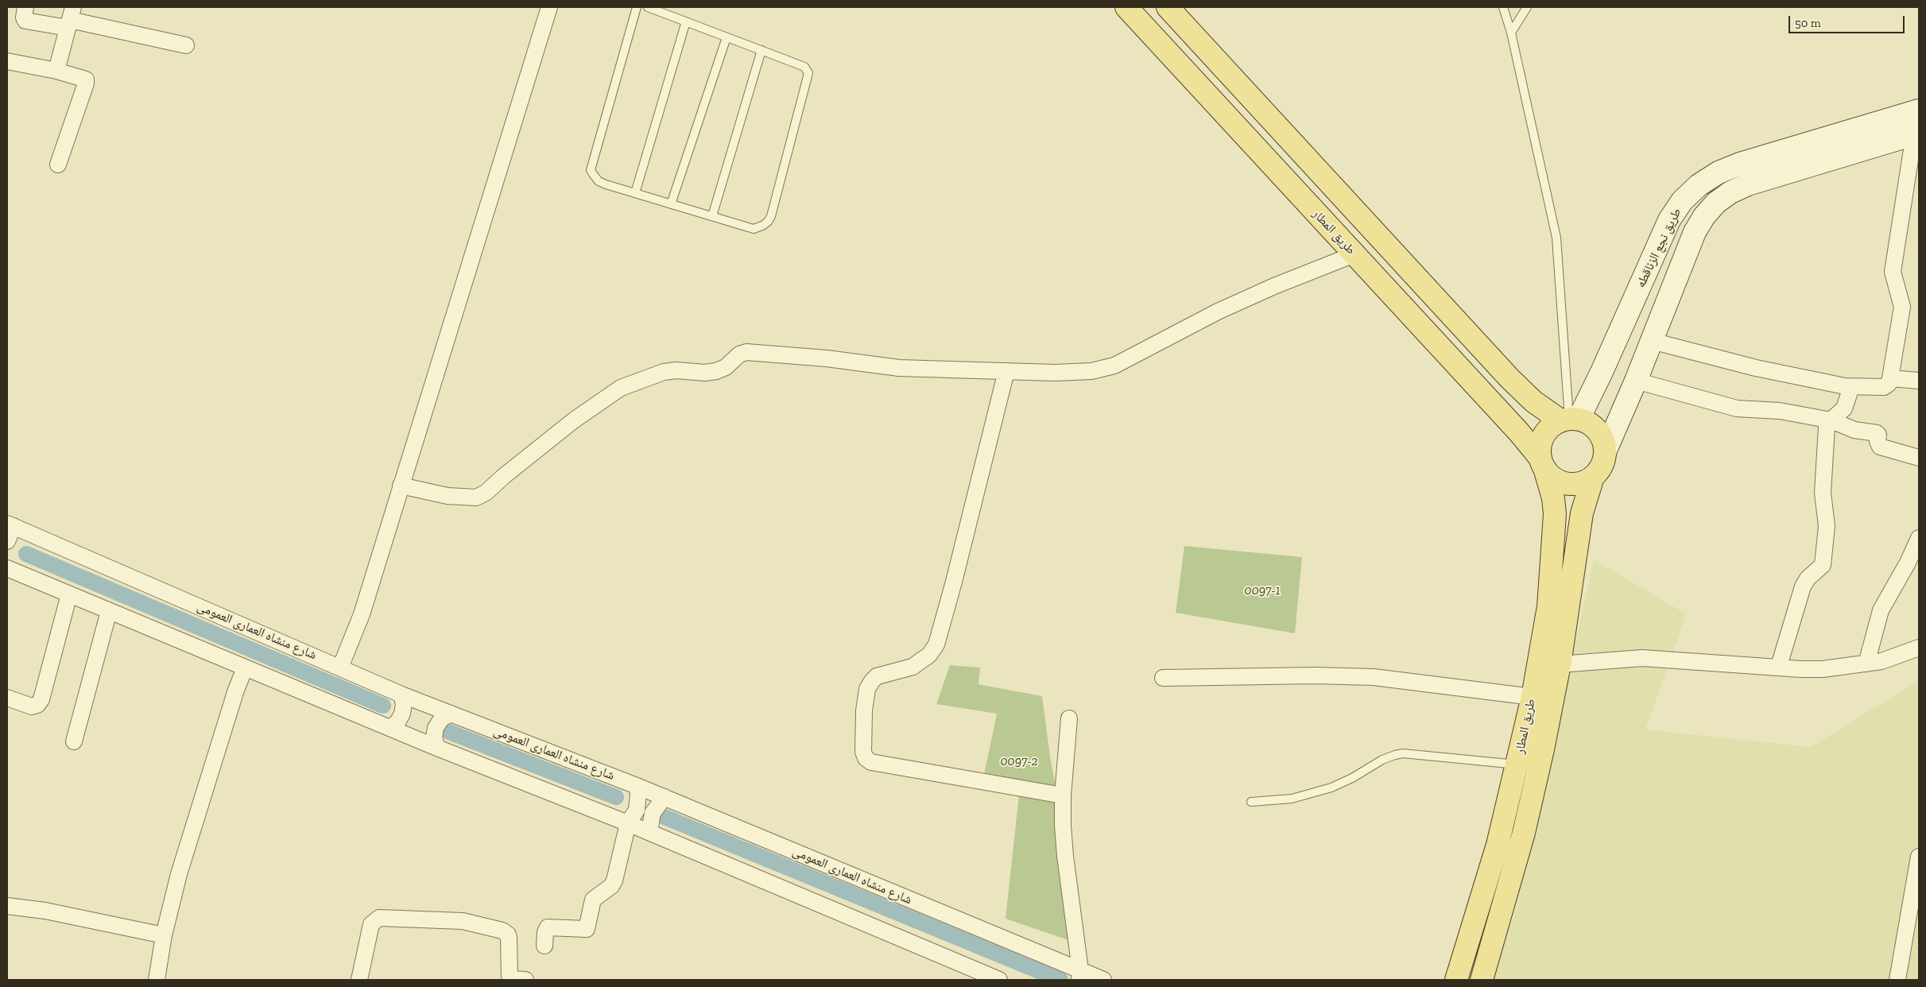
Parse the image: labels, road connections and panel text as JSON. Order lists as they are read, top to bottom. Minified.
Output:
{"streets":{"main road":["طريق المطار"],"street":["طريق نجع الزناقطه","شارع منشاه العمارى العمومى"]},"crossings":[["طريق المطار","طريق نجع الزناقطه"]],"parks":["0097-1","0097-2"],"scale_bar":"50 m"}
